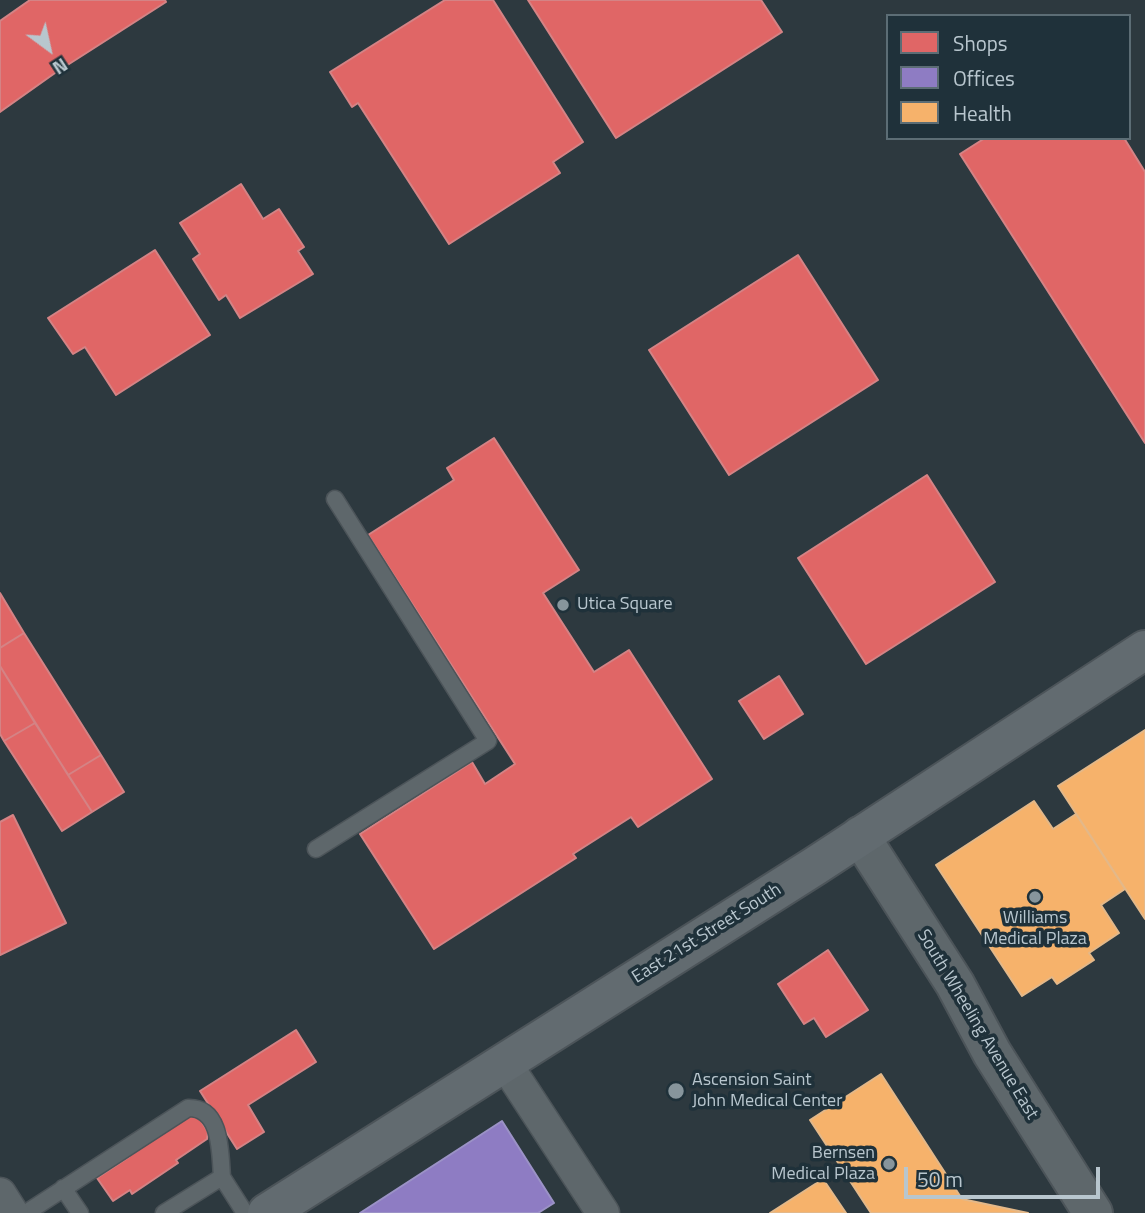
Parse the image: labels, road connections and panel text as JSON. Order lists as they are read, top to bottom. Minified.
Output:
{"streets":{"main road":["East 21st Street South"],"street":["South Wheeling Avenue East"]},"crossings":[["East 21st Street South","South Wheeling Avenue East"]],"places":["Utica Square","Williams Medical Plaza","Ascension Saint John Medical Center","Bernsen Medical Plaza"],"legend":["Shops","Offices","Health"],"scale_bar":"50 m","north":"bottom right"}
